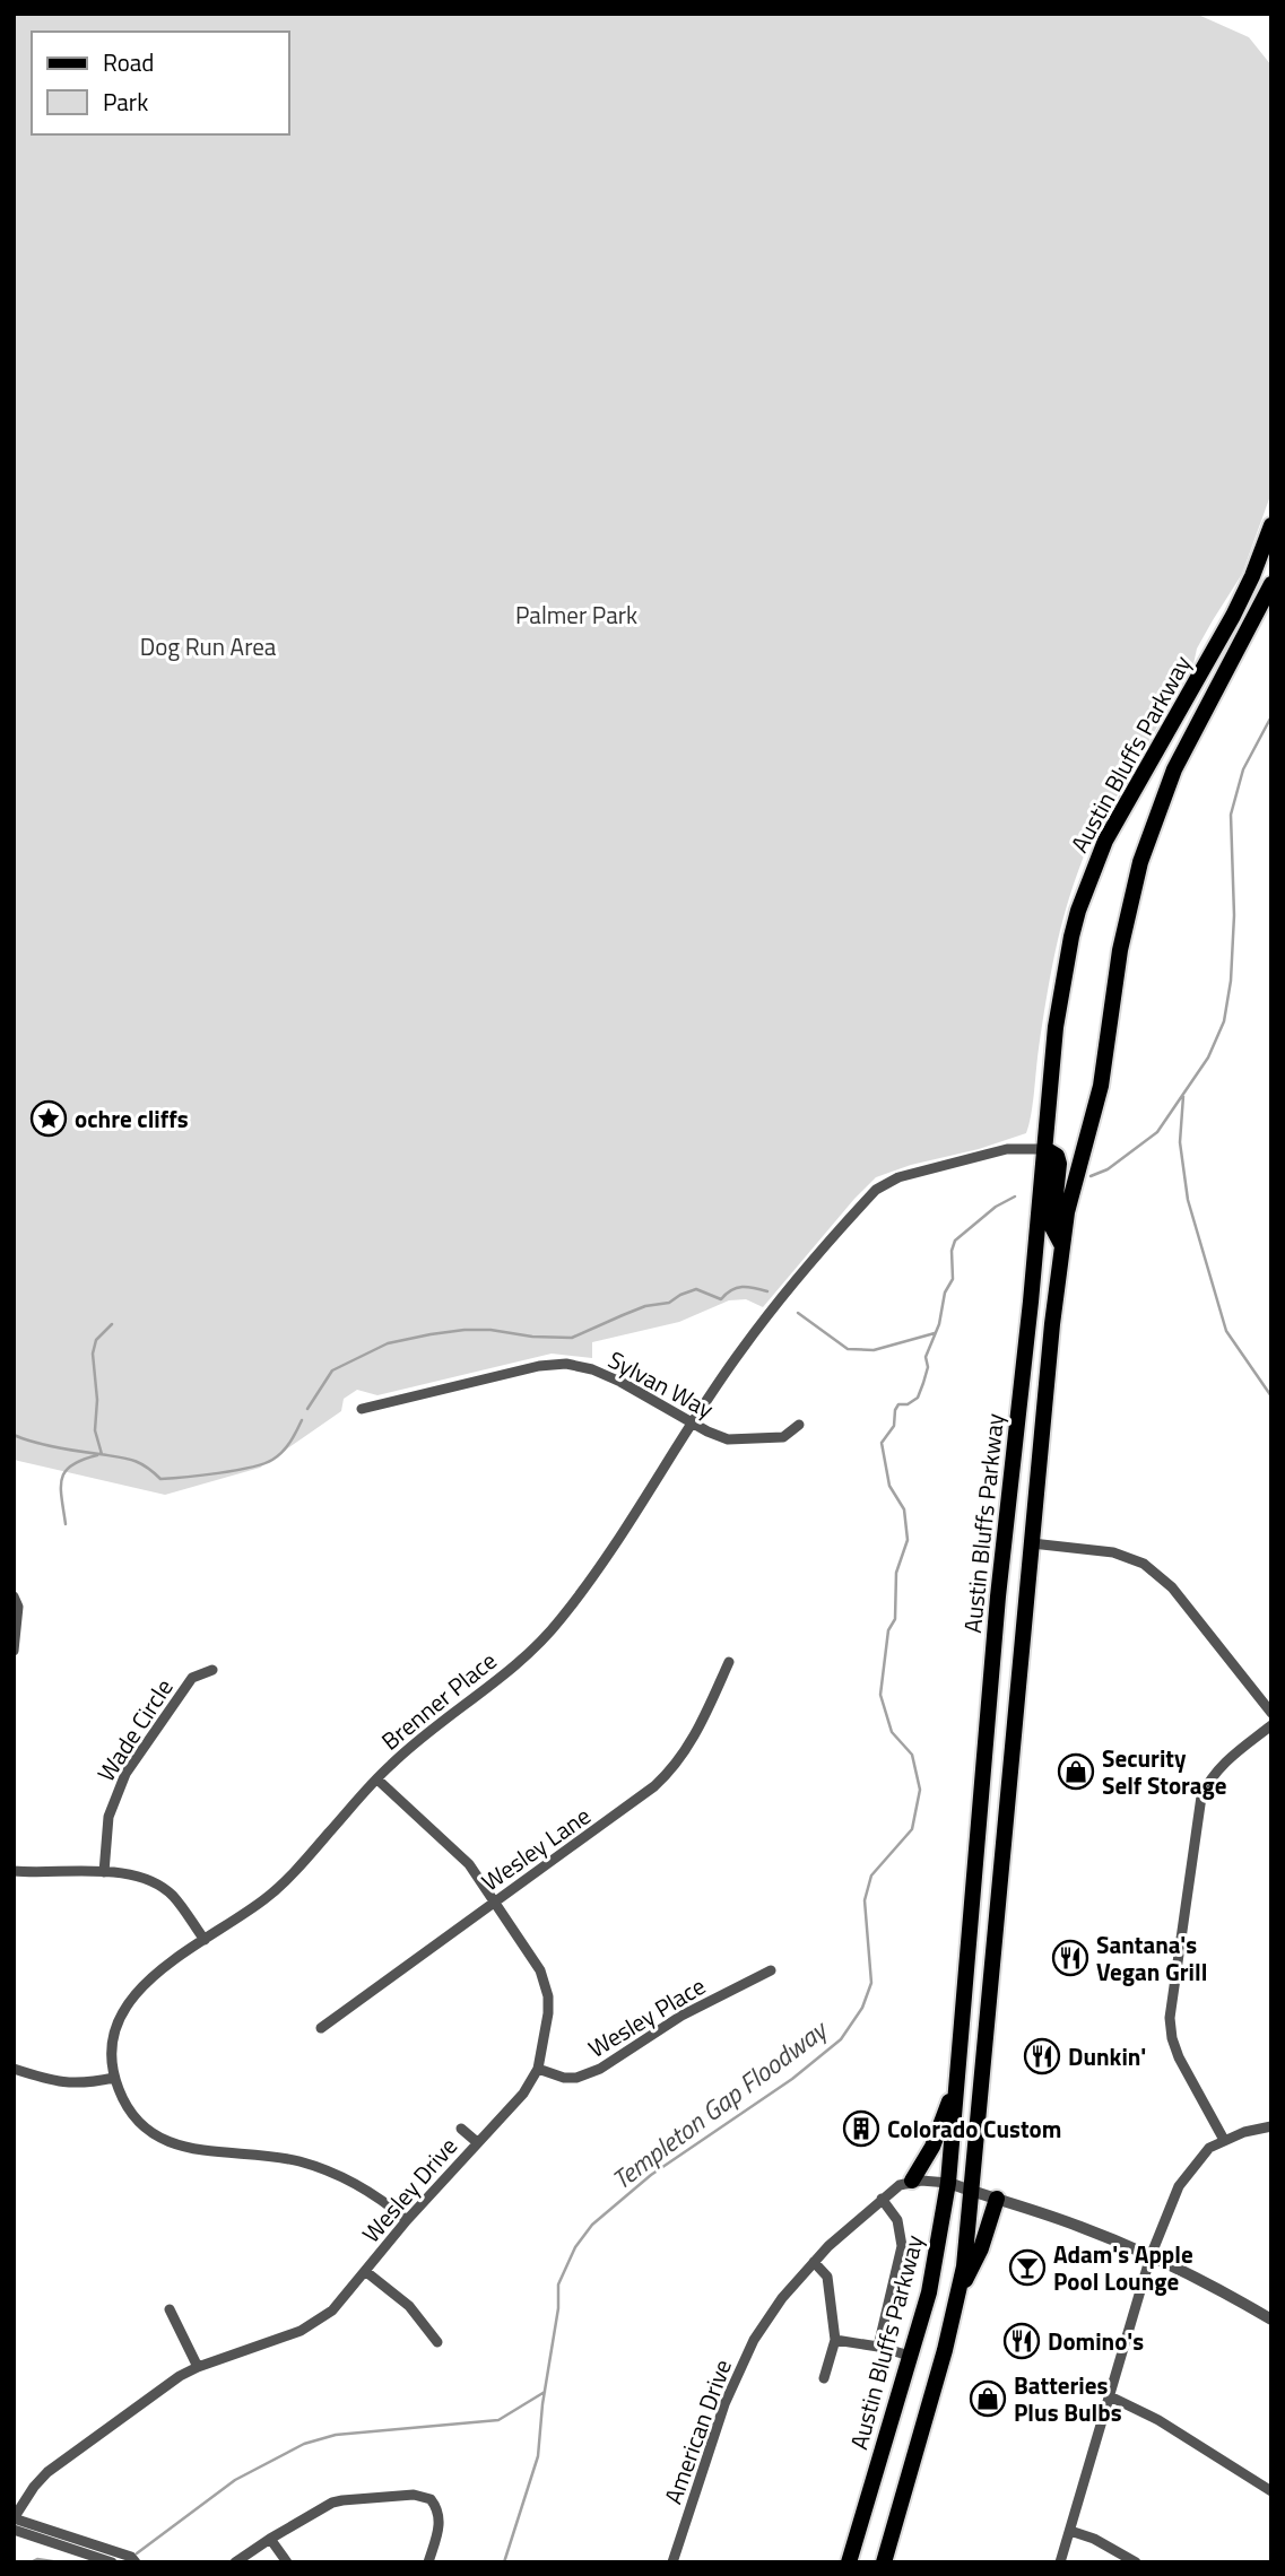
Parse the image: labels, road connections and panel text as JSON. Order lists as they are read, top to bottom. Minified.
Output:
{"streets":{"main road":["Austin Bluffs Parkway"],"street":["Sylvan Way","Brenner Place","Wade Circle","Wesley Lane","Wesley Place","Wesley Drive","American Drive"]},"crossings":[["Austin Bluffs Parkway","Brenner Place"],["Sylvan Way","Brenner Place"],["Brenner Place","Wesley Drive"],["Wesley Lane","Wesley Drive"],["Wesley Place","Wesley Drive"]],"water":["Templeton Gap Floodway"],"parks":["Palmer Park","Dog Run Area"],"places":{"place":["ochre cliffs"],"shop":["Security Self Storage","Batteries Plus Bulbs"],"restaurant":["Santana's Vegan Grill","Dunkin'","Domino's"],"building":["Colorado Custom"],"bar":["Adam's Apple Pool Lounge"]},"legend":["Road","Park"]}
